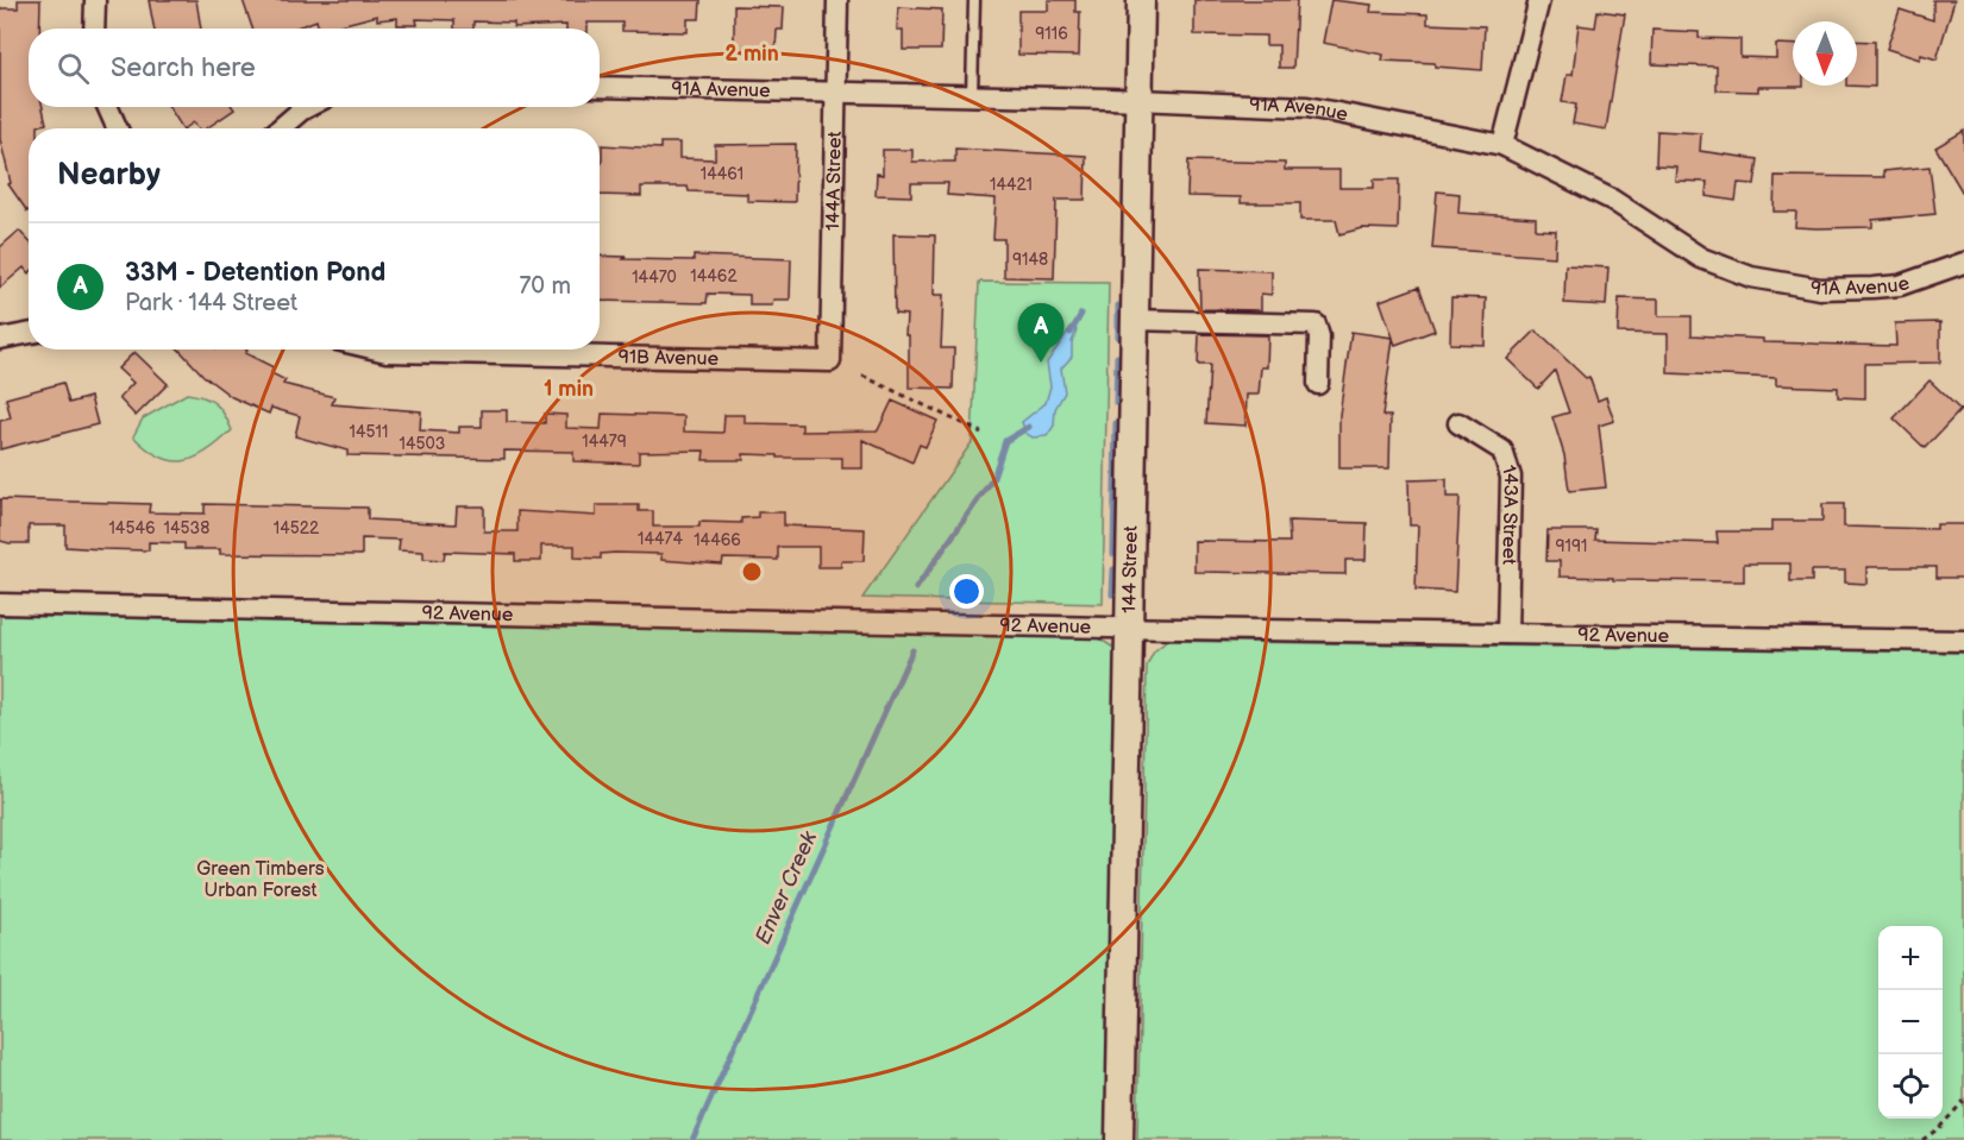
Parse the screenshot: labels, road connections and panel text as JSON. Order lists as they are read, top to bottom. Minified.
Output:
{"streets":{"main road":["144 Street"],"street":["91A Avenue","144A Street","91B Avenue","143A Street","92 Avenue"]},"crossings":[["91A Avenue","144A Street"],["91A Avenue","144 Street"],["144A Street","91B Avenue"],["143A Street","92 Avenue"],["144 Street","92 Avenue"]],"water":["Enver Creek"],"parks":["Green Timbers Urban Forest"],"house_numbers":["9116","14461","14421","9148","14462","14470","14511","14479","14503","14546","14538","14522","14474","14466","9191"],"north":"bottom","page":{"search":"Search here","heading":"Nearby","list":[{"mark":"A","name":"33M - Detention Pond","note":"Park · 144 Street","value":"70 m"}],"pins":"A","map_buttons":["+","−"]},"rings":["2 min","1 min"]}
